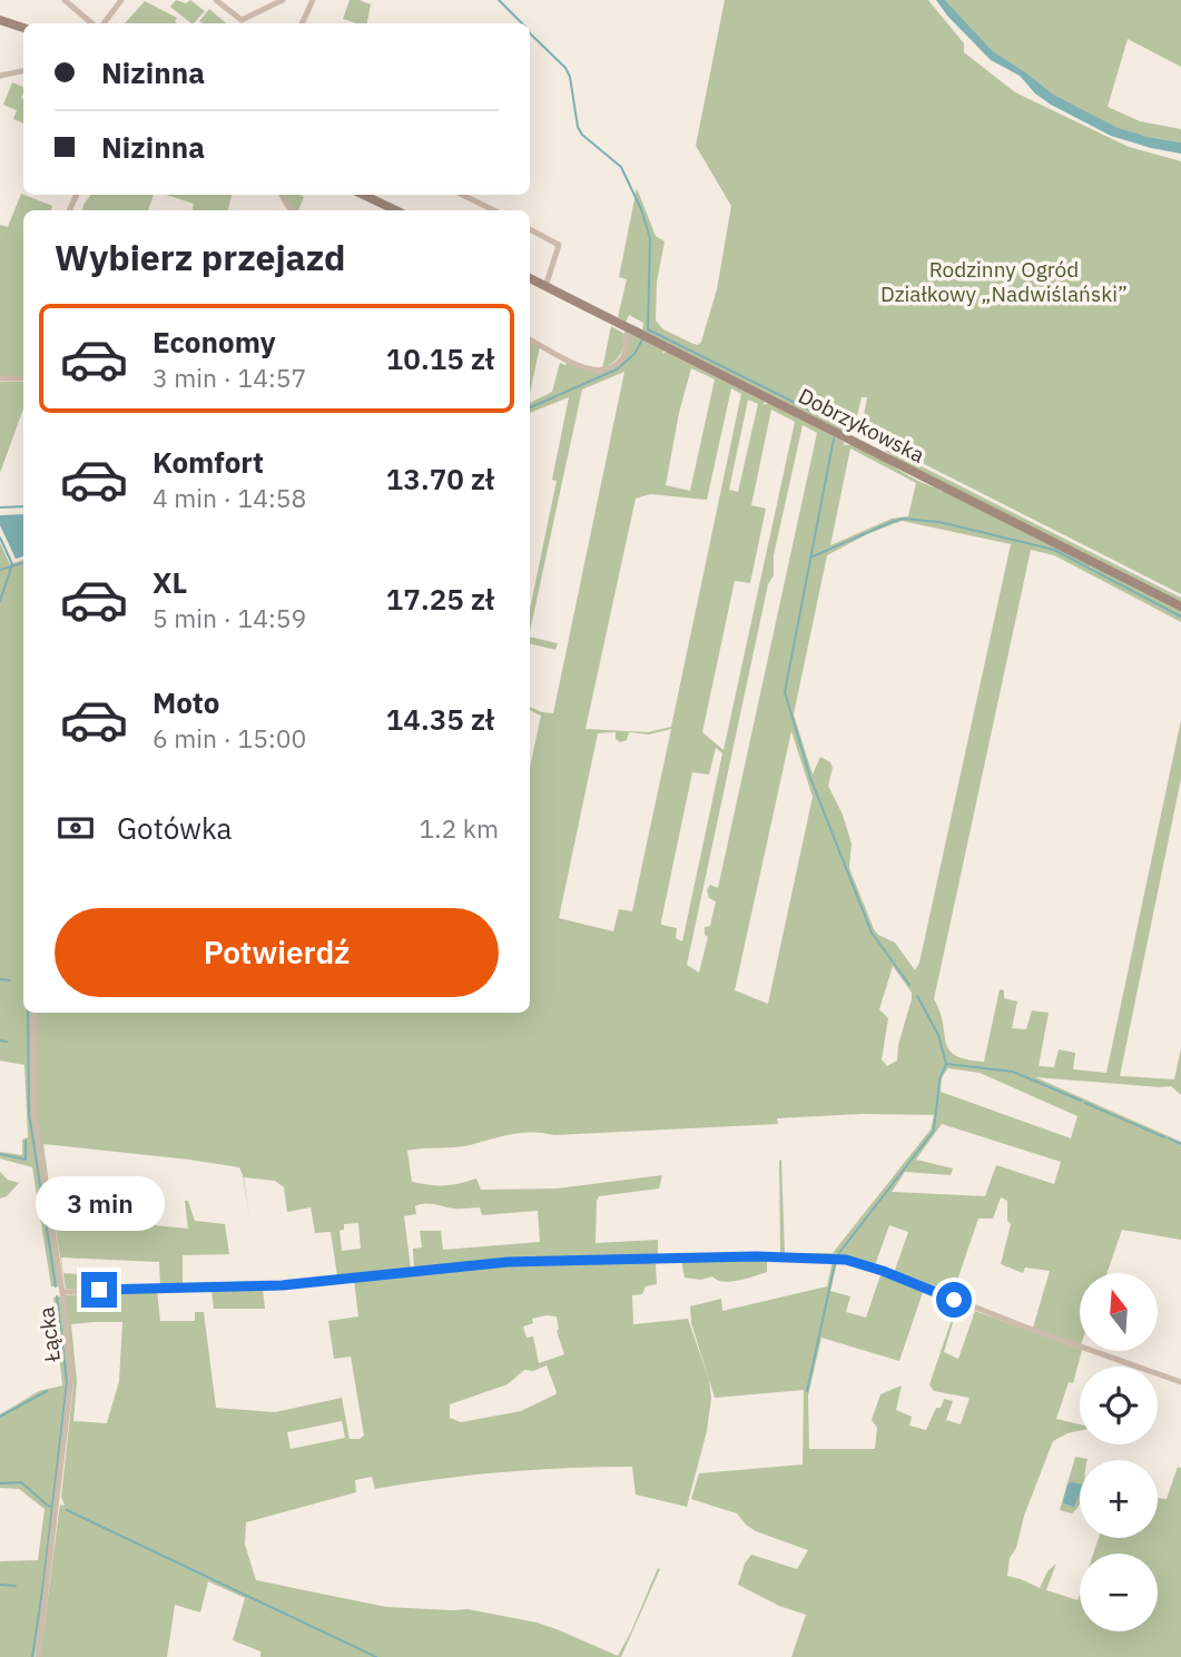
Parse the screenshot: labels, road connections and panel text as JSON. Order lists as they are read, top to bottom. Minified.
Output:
{"streets":{"main road":["Dobrzykowska"],"street":["Łącka"]},"parks":["Rodzinny Ogród Działkowy „Nadwiślański”"],"north":"top","page":{"banner":["Nizinna","Nizinna"],"heading":"Wybierz przejazd","list":[{"name":"Economy","note":"3 min · 14:57","value":"10.15 zł"},{"name":"Komfort","note":"4 min · 14:58","value":"13.70 zł"},{"name":"XL","note":"5 min · 14:59","value":"17.25 zł"},{"name":"Moto","note":"6 min · 15:00","value":"14.35 zł"}],"pay":["Gotówka","1.2 km"],"buttons":"Potwierdź","bubble":"3 min","map_buttons":["+","−"]}}
